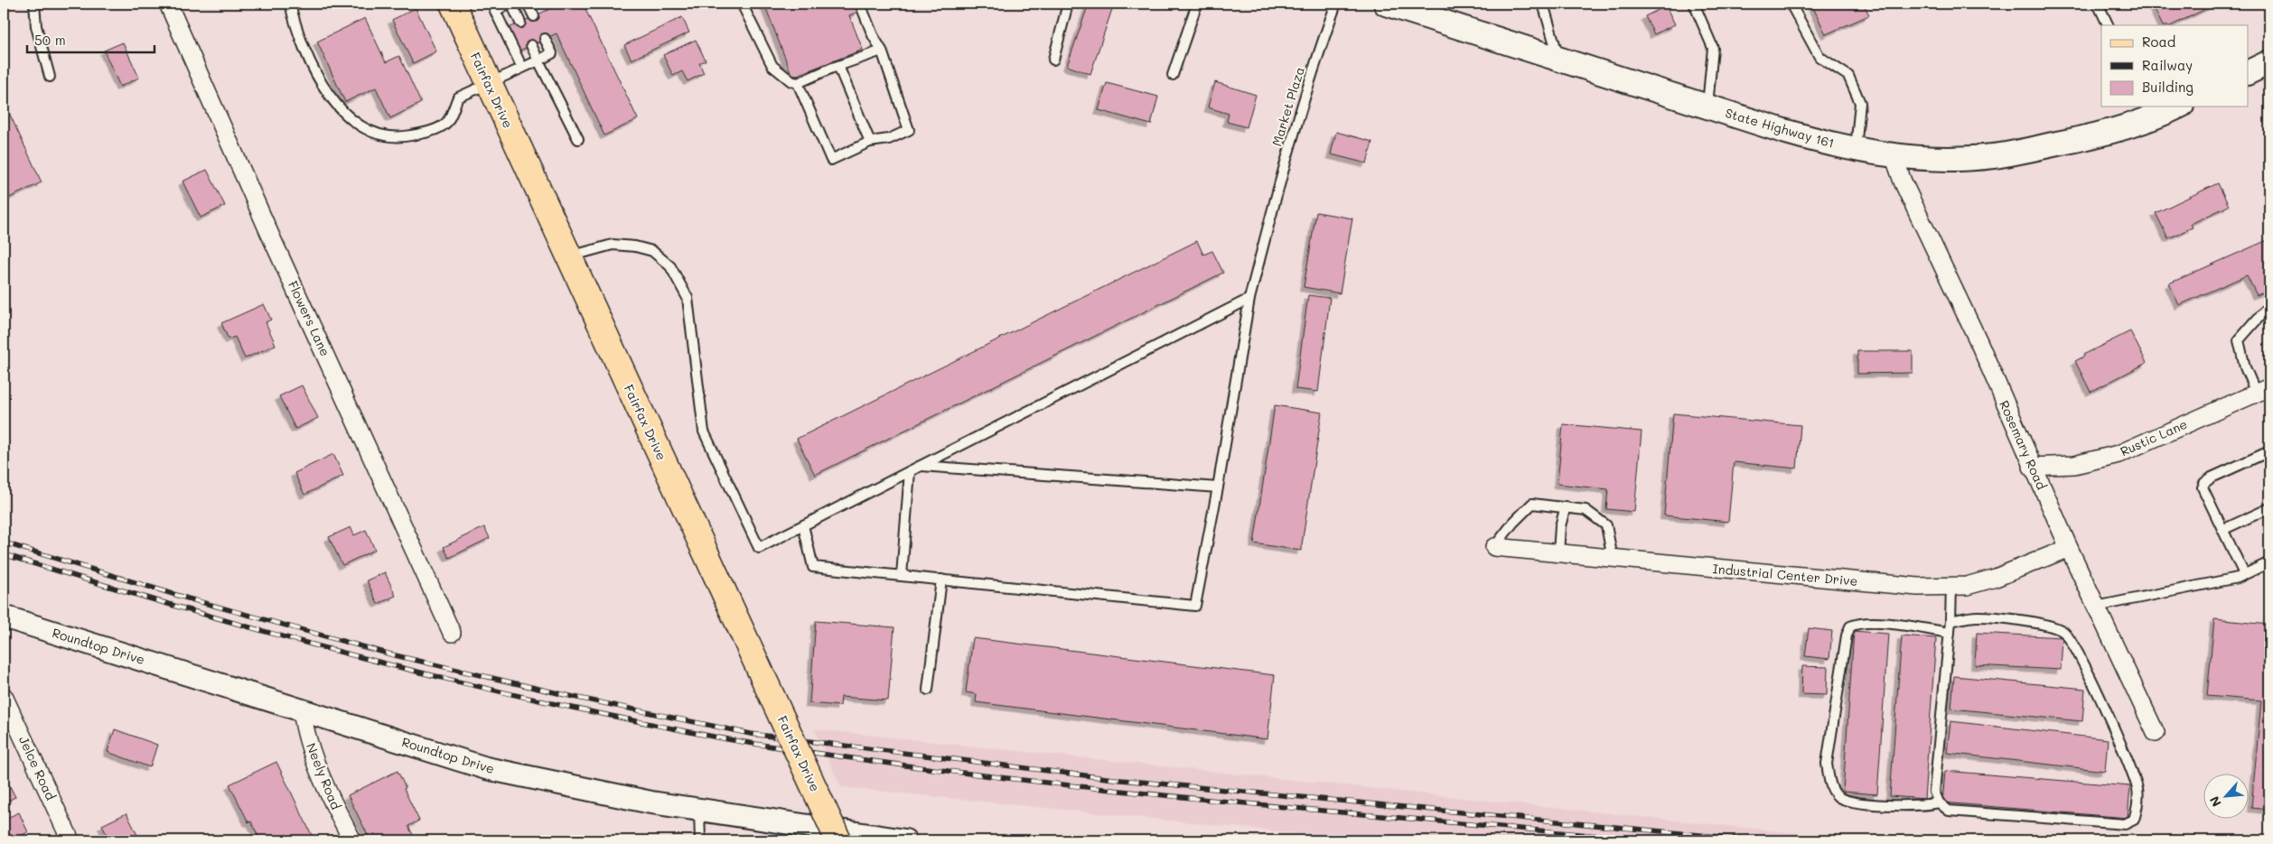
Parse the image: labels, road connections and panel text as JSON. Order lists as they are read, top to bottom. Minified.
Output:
{"streets":{"main road":["Fairfax Drive","State Highway 161"],"street":["Flowers Lane","Rustic Lane","Rosemary Road","Industrial Center Drive","Roundtop Drive","Jelce Road","Neely Road"],"lane":["Market Plaza"]},"crossings":[["State Highway 161","Rosemary Road"],["Rustic Lane","Rosemary Road"],["Rosemary Road","Industrial Center Drive"],["Roundtop Drive","Neely Road"]],"legend":["Road","Railway","Building"],"scale_bar":"50 m","north":"bottom left"}
